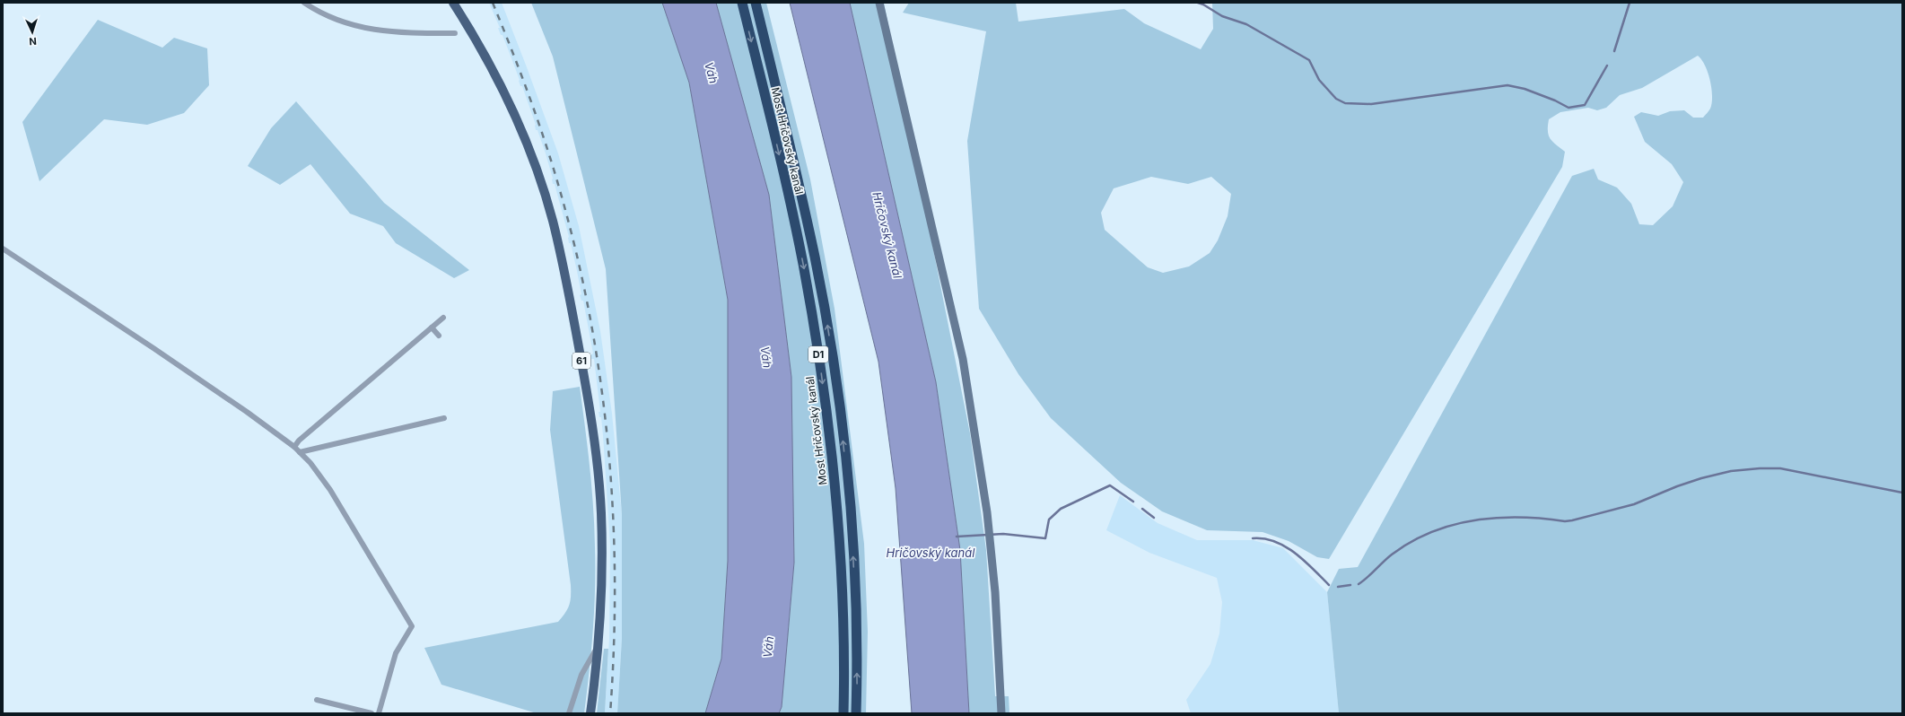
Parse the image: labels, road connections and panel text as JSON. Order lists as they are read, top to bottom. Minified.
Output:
{"streets":{"highway":["Most Hričovský kanál","D1"],"main road":["61"]},"water":["Váh","Hričovský kanál"],"north":"bottom"}
